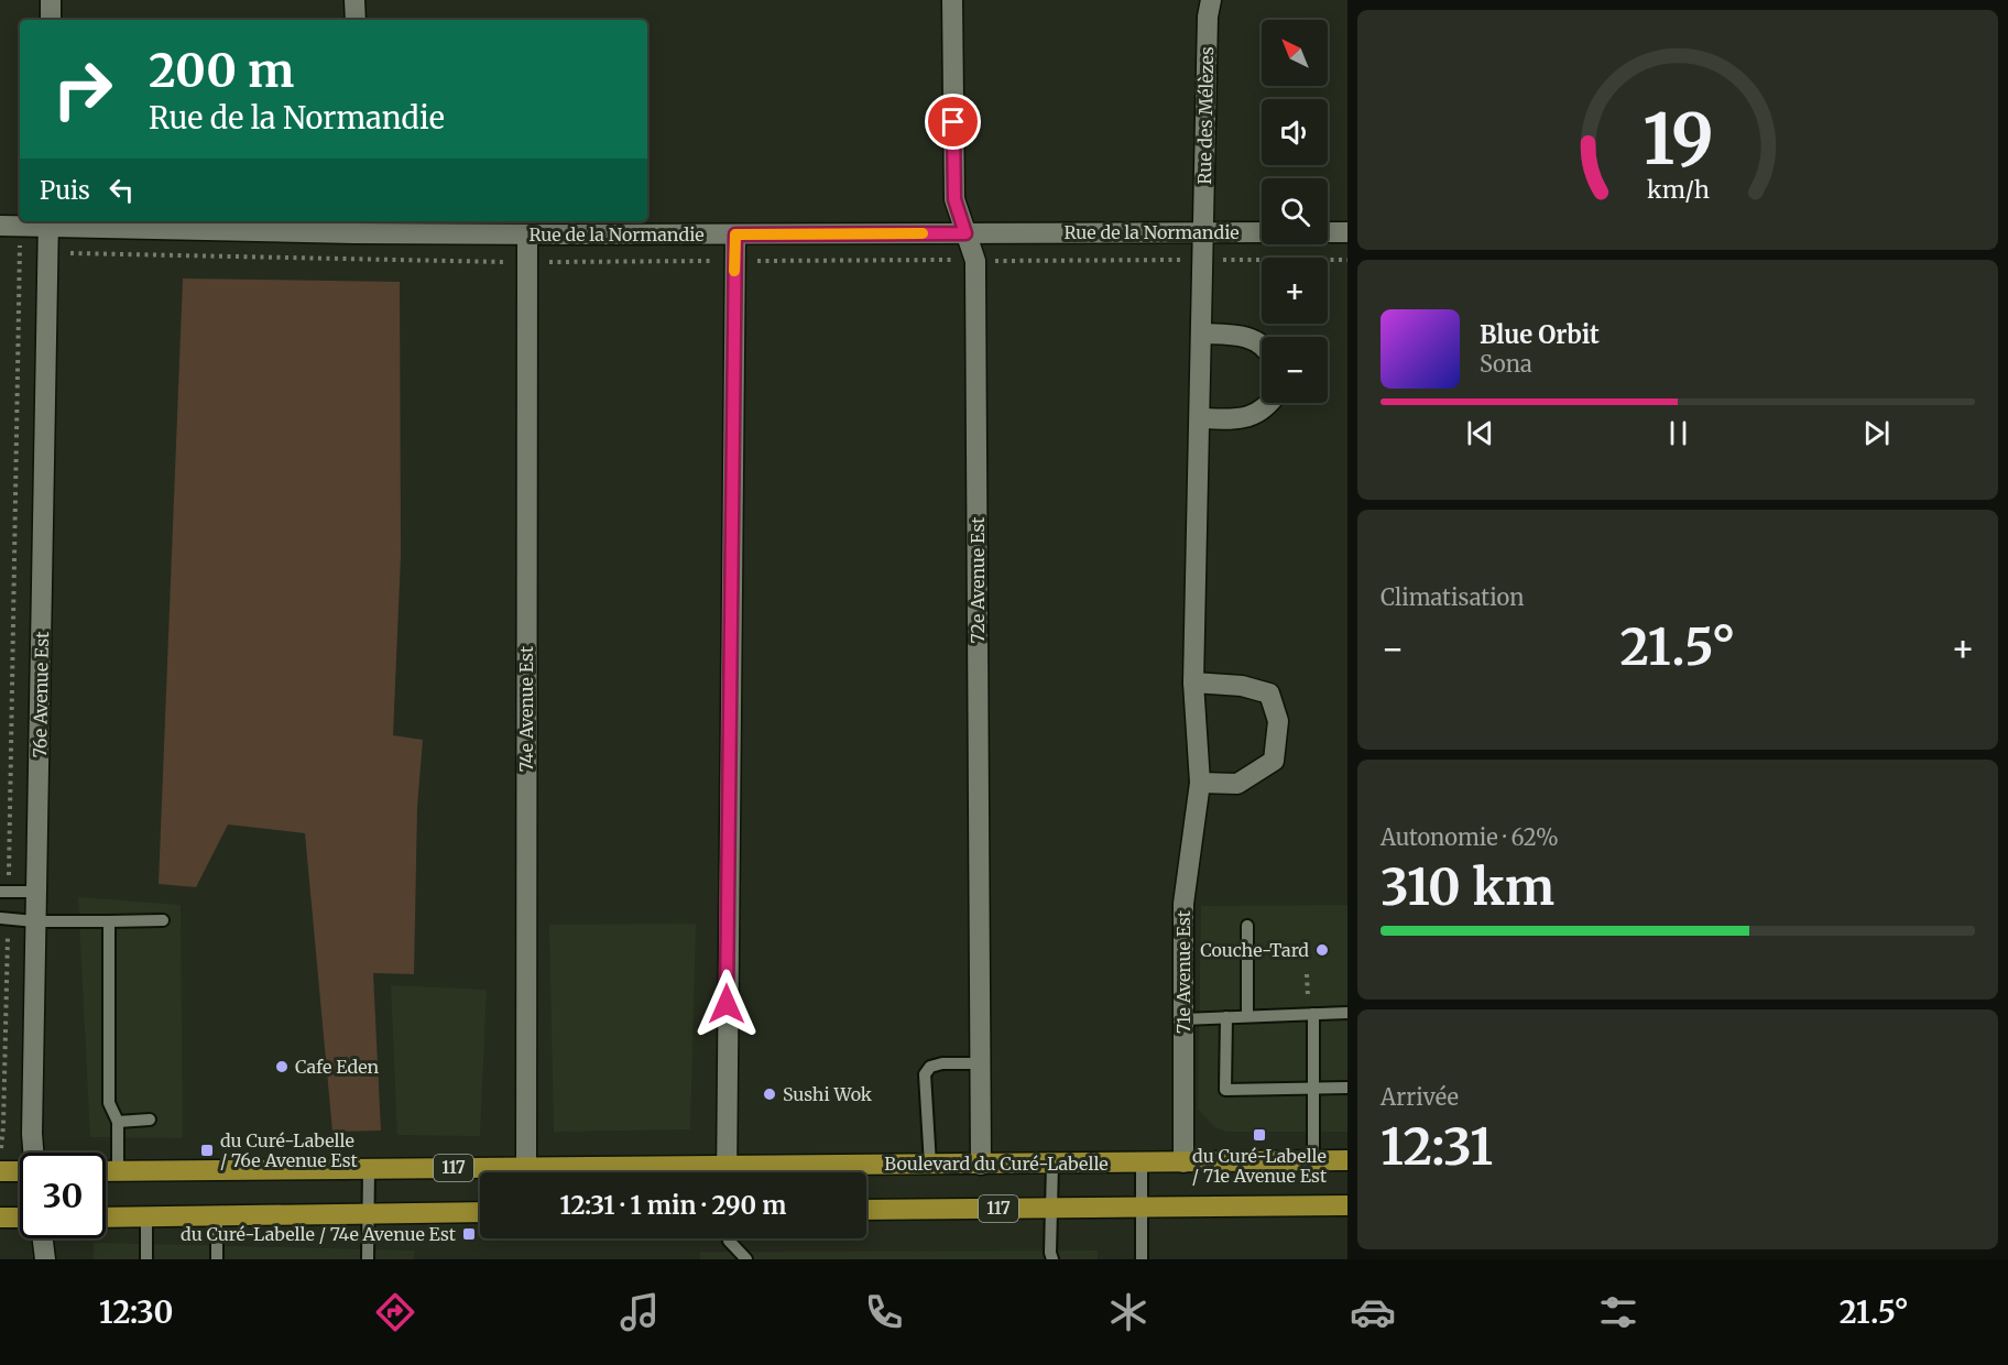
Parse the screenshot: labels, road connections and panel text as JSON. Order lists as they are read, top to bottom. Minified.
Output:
{"streets":{"main road":["Boulevard du Curé-Labelle","117"],"street":["Rue des Mélèzes","Rue de la Normandie","72e Avenue Est","76e Avenue Est","74e Avenue Est","71e Avenue Est"]},"crossings":[["Rue des Mélèzes","Rue de la Normandie"],["Rue des Mélèzes","71e Avenue Est"],["Rue de la Normandie","72e Avenue Est"],["Rue de la Normandie","76e Avenue Est"],["Rue de la Normandie","74e Avenue Est"],["Rue de la Normandie","71e Avenue Est"],["72e Avenue Est","Boulevard du Curé-Labelle"],["71e Avenue Est","Boulevard du Curé-Labelle"]],"places":{"other":["Couche-Tard","Cafe Eden","Sushi Wok"],"transit":["du Curé-Labelle / 71e Avenue Est","du Curé-Labelle / 76e Avenue Est","du Curé-Labelle / 74e Avenue Est"]},"north":"top left","page":{"map_buttons":["+","−"],"turn":["200 m","Rue de la Normandie"],"then":"Puis","song":["Blue Orbit","Sona"],"tile":["Climatisation",["Autonomie · 62%","310 km"],["Arrivée","12:31"]],"heat":["−","21.5°","+"],"limit":"30","trip":"12:31 · 1 min · 290 m","tabs":["12:30","21.5°"],"gauge":["19","km/h"]}}
